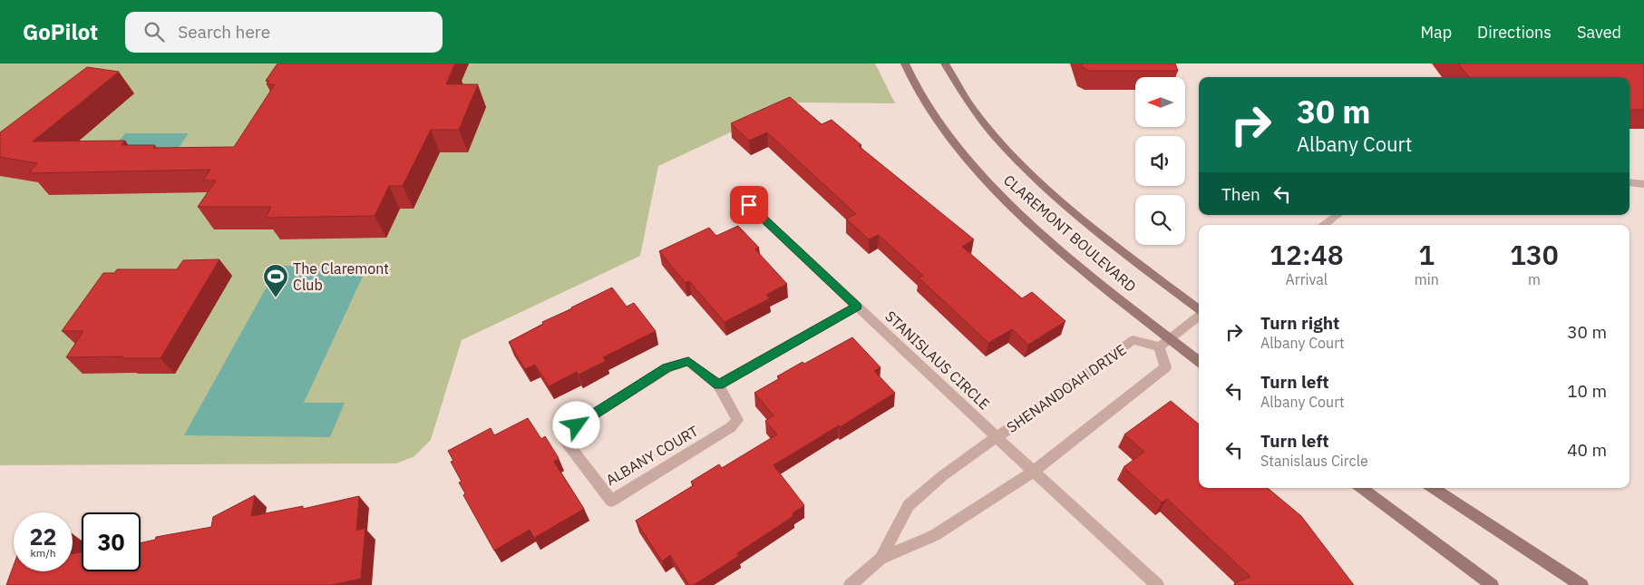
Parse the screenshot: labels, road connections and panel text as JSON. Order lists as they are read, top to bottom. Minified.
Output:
{"streets":{"main road":["CLAREMONT BOULEVARD"],"street":["STANISLAUS CIRCLE","SHENANDOAH DRIVE","ALBANY COURT"]},"crossings":[["STANISLAUS CIRCLE","SHENANDOAH DRIVE"]],"places":{"sports":["The Claremont Club"]},"north":"left","page":{"header":"GoPilot","search":"Search here","nav":["Map","Directions","Saved"],"turn":["30 m","Albany Court"],"then":"Then","eta":["12:48","Arrival","1","min","130","m"],"list":[{"name":"Turn right","note":"Albany Court","value":"30 m"},{"name":"Turn left","note":"Albany Court","value":"10 m"},{"name":"Turn left","note":"Stanislaus Circle","value":"40 m"}],"speed":"22 km/h","limit":"30"}}
